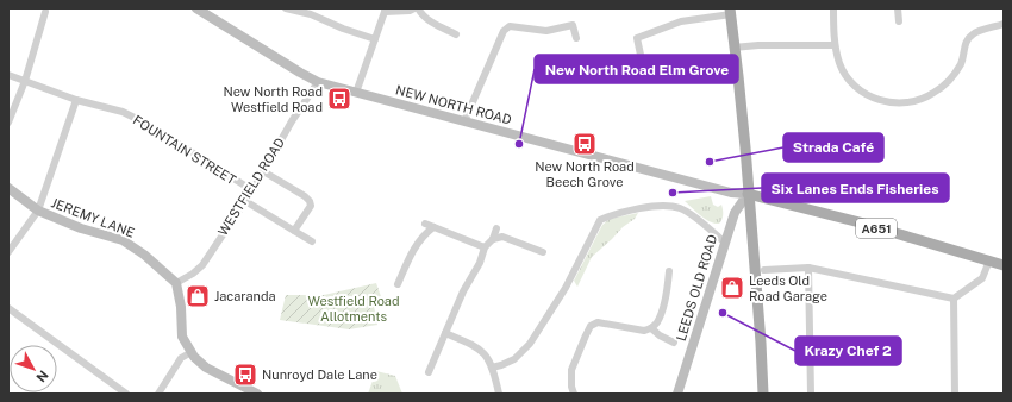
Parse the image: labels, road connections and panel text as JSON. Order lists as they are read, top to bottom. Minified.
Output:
{"streets":{"main road":["NEW NORTH ROAD","JEREMY LANE","A651","LEEDS OLD ROAD"],"street":["FOUNTAIN STREET","WESTFIELD ROAD"]},"crossings":[["NEW NORTH ROAD","WESTFIELD ROAD"],["NEW NORTH ROAD","A651"],["NEW NORTH ROAD","LEEDS OLD ROAD"],["FOUNTAIN STREET","WESTFIELD ROAD"],["WESTFIELD ROAD","JEREMY LANE"],["A651","LEEDS OLD ROAD"]],"parks":["Westfield Road Allotments"],"places":{"bus stop":["New North Road Westfield Road","New North Road Beech Grove","Nunroyd Dale Lane"],"other":["New North Road Elm Grove","Strada Café","Six Lanes Ends Fisheries","Krazy Chef 2"],"shop":["Leeds Old Road Garage","Jacaranda"]},"north":"bottom right"}
